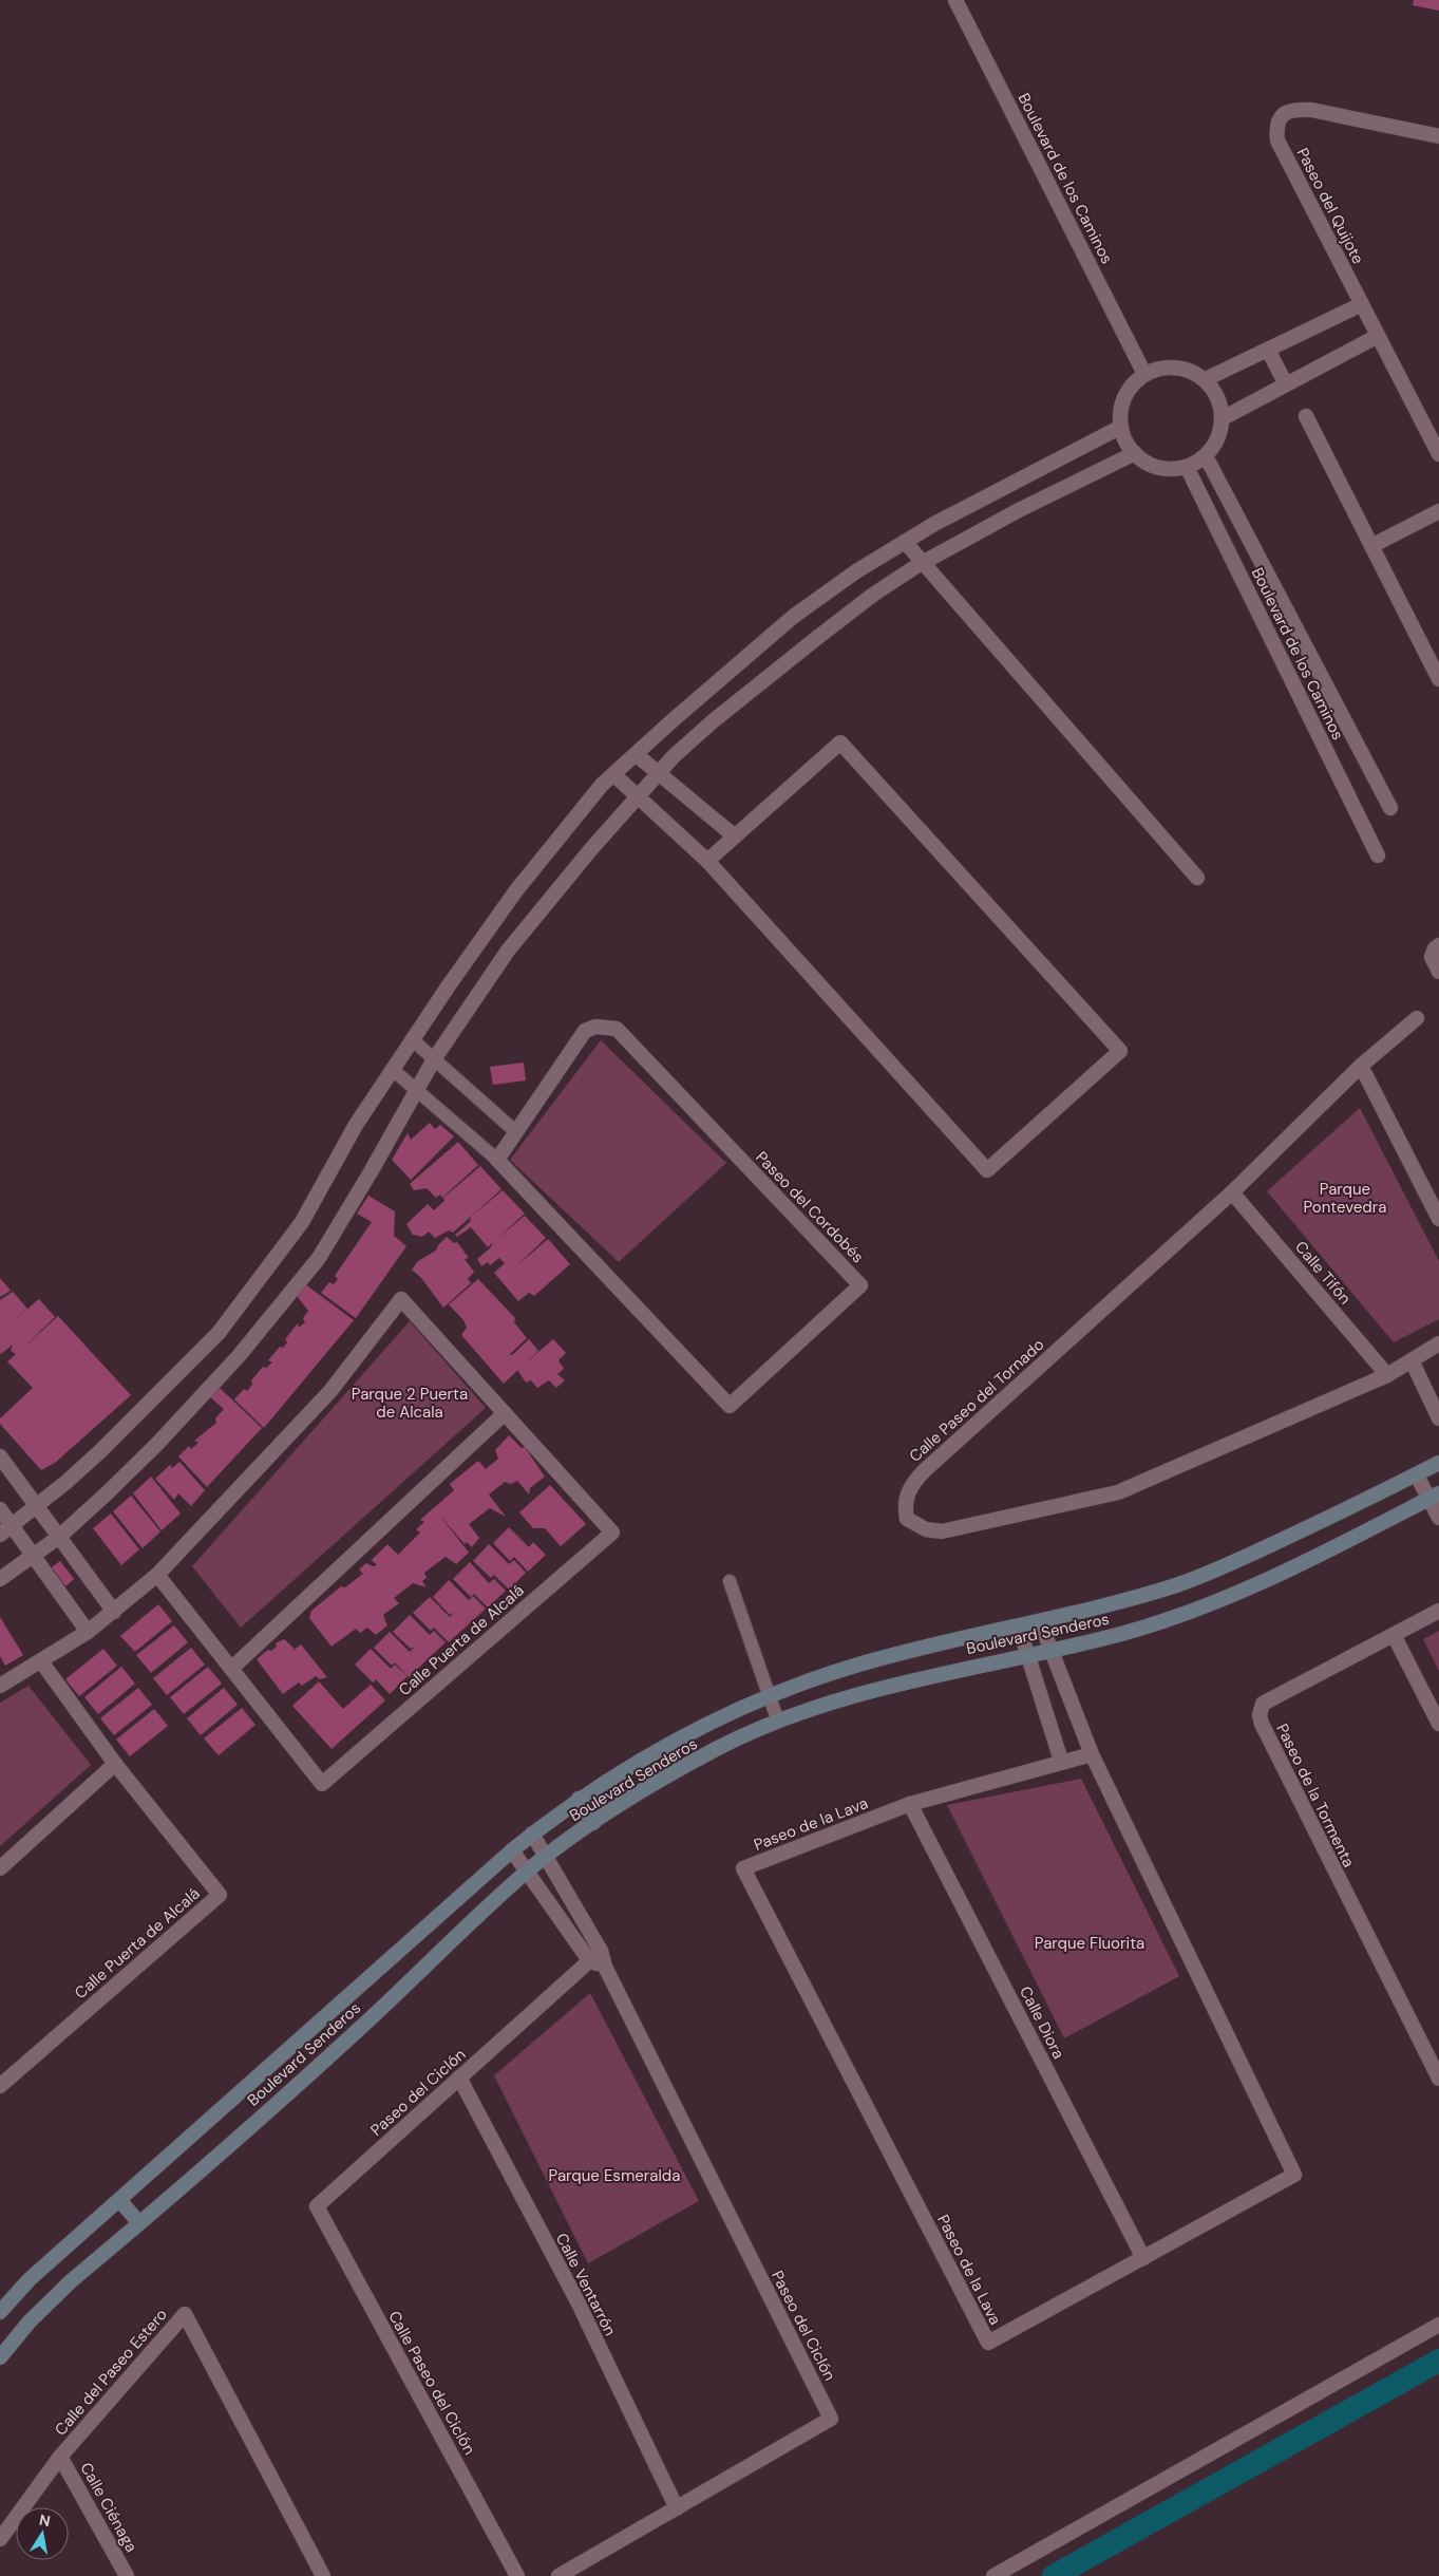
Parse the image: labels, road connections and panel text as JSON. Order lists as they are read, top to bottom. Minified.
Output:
{"streets":{"main road":["Boulevard Senderos"],"street":["Boulevard de los Caminos","Paseo del Quijote","Paseo del Cordobés","Calle Tifón","Calle Paseo del Tornado","Calle Puerta de Alcalá","Paseo de la Tormenta","Paseo de la Lava","Calle Diora","Paseo del Ciclón","Calle Ventarrón","Calle del Paseo Estero","Calle Paseo del Ciclón","Calle Ciénaga"]},"crossings":[["Calle Tifón","Calle Paseo del Tornado"],["Boulevard Senderos","Paseo de la Lava"],["Boulevard Senderos","Paseo del Ciclón"],["Paseo de la Lava","Calle Diora"],["Paseo del Ciclón","Calle Ventarrón"],["Paseo del Ciclón","Calle Paseo del Ciclón"],["Calle del Paseo Estero","Calle Ciénaga"]],"parks":["Parque Pontevedra","Parque 2 Puerta de Alcala","Parque Fluorita","Parque Esmeralda"],"north":"top"}
